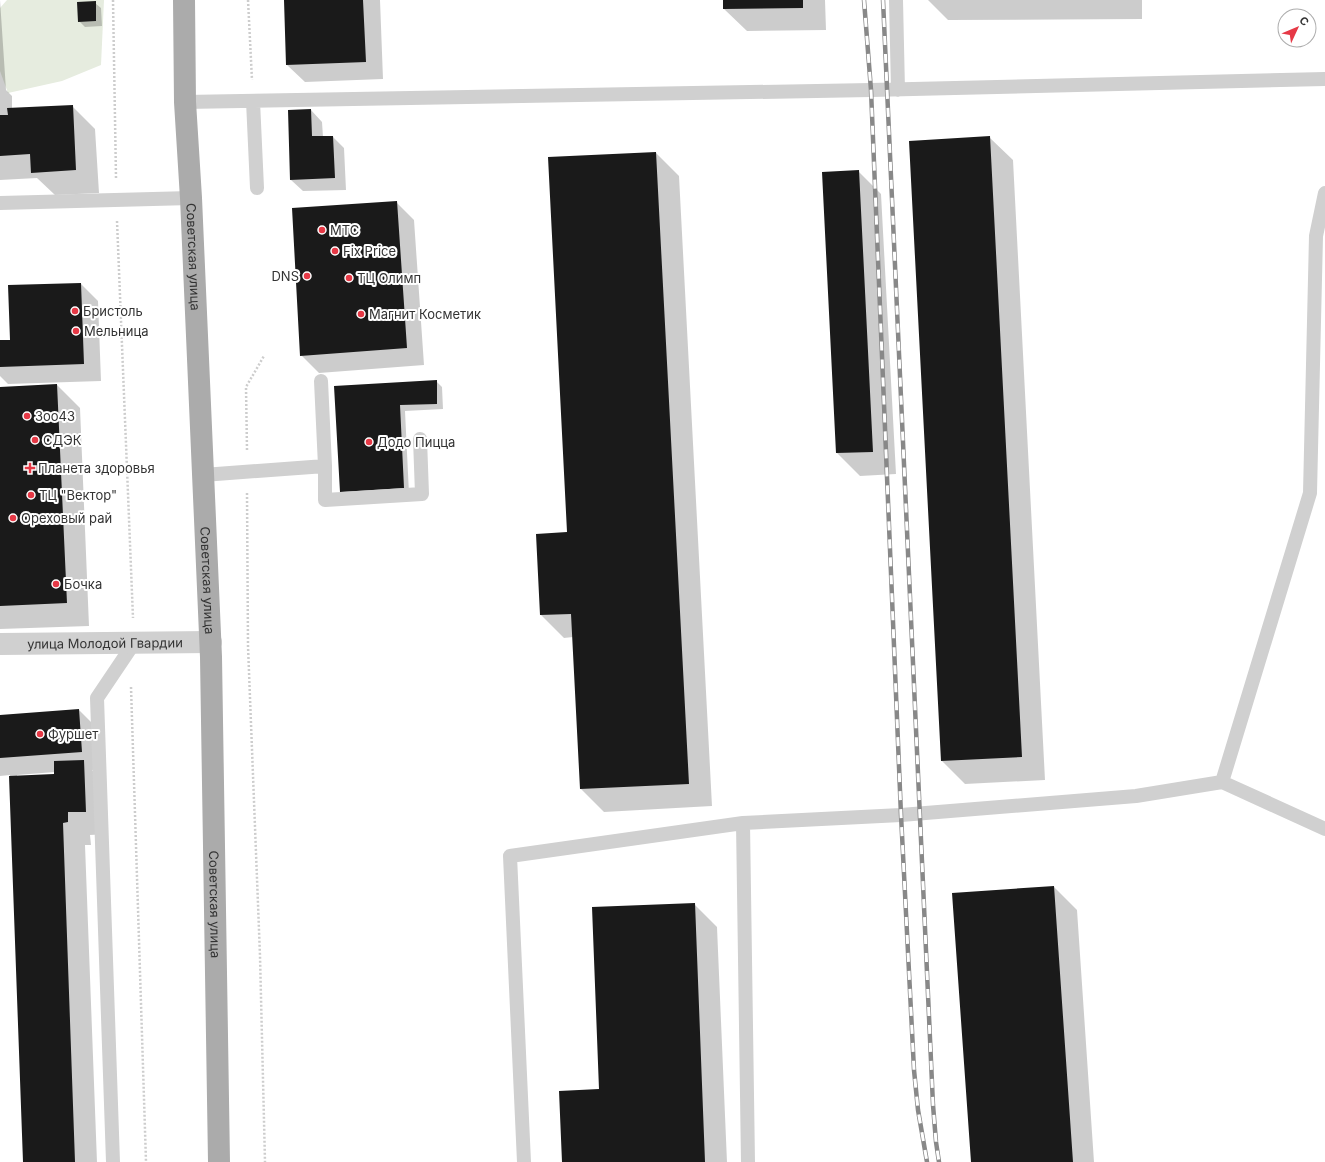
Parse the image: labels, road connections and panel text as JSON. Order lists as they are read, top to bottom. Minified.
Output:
{"streets":{"main road":["Советская улица"],"street":["улица Молодой Гвардии"]},"crossings":[["Советская улица","улица Молодой Гвардии"]],"places":{"other":["МТС","Fix Price","DNS","ТЦ Олимп","Бристоль","Магнит Косметик","Мельница","Зоо43","СДЭК","Додо Пицца","ТЦ \"Вектор\"","Ореховый рай","Бочка","Фуршет"],"health":["Планета здоровья"]},"north":"top right"}
